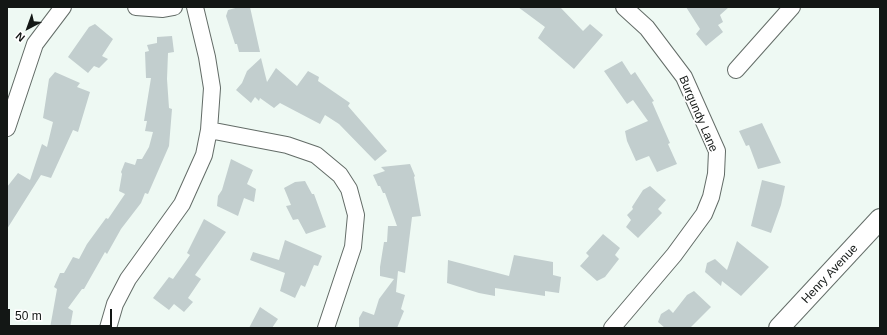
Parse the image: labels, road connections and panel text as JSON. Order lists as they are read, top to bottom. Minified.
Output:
{"streets":{"street":["Burgundy Lane","Henry Avenue"]},"scale_bar":"50 m","north":"bottom left"}
